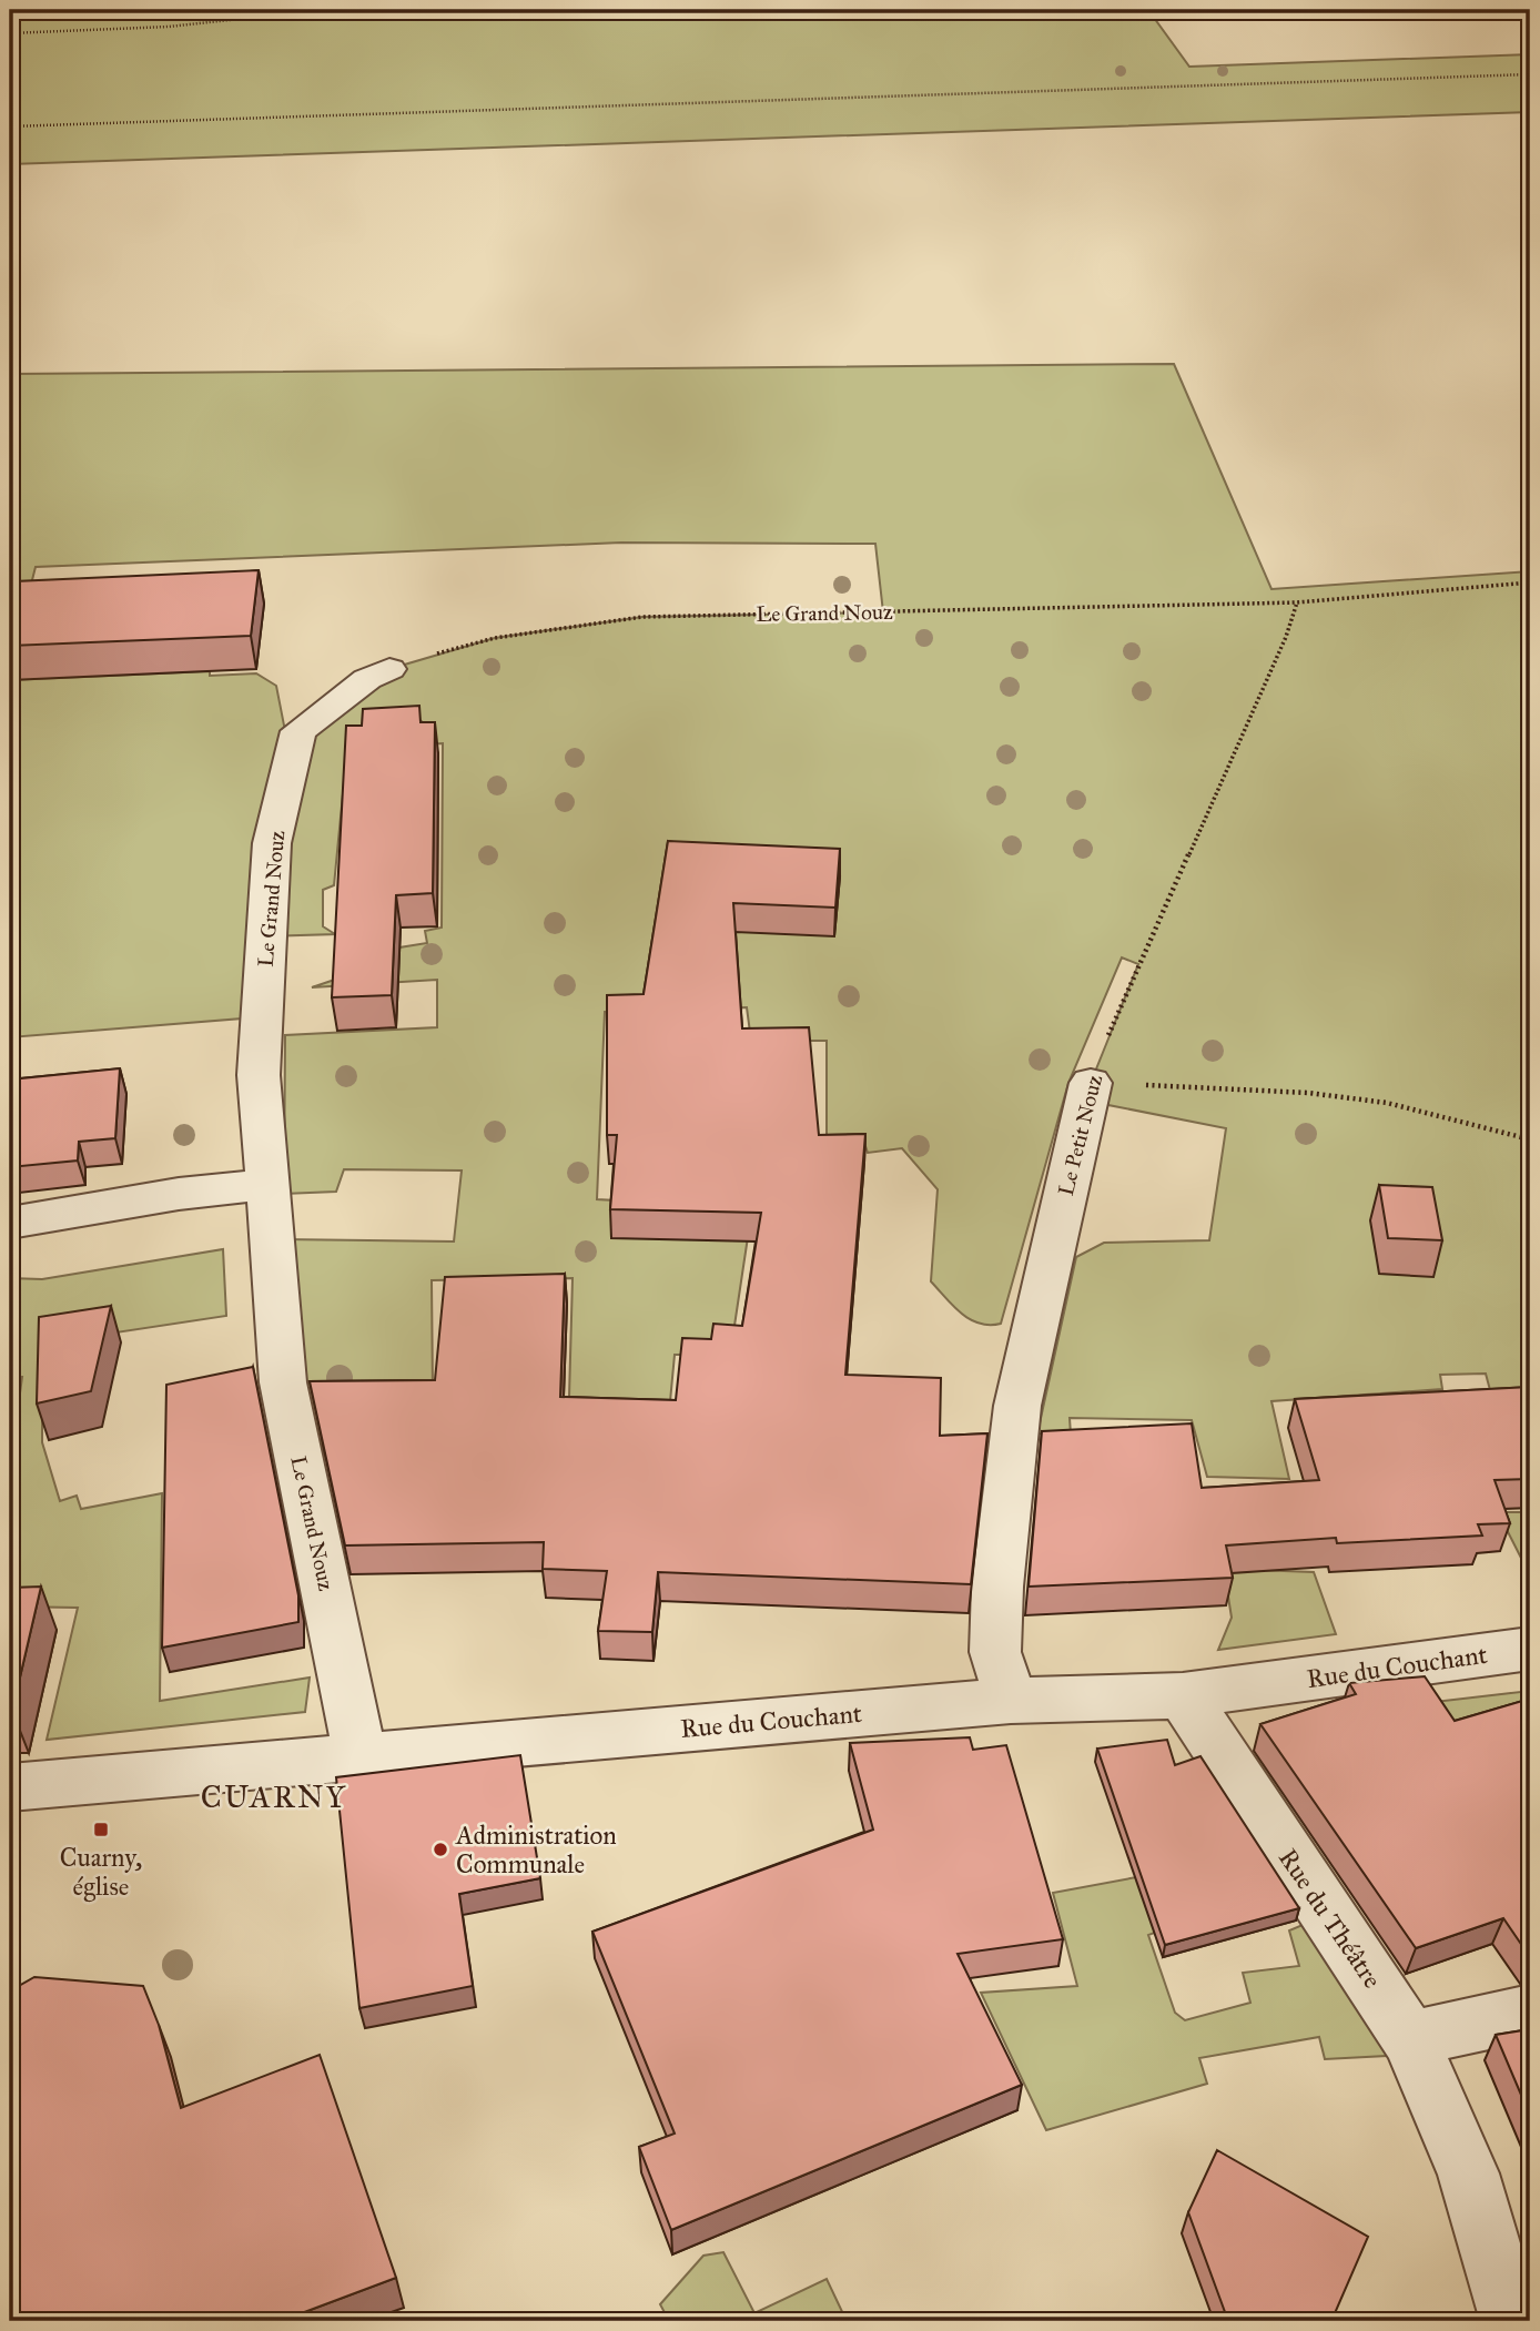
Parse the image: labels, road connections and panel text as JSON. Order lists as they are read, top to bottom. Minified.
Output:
{"streets":{"street":["Le Grand Nouz","Le Petit Nouz","Rue du Couchant","Rue du Théâtre"]},"crossings":[["Le Grand Nouz","Le Petit Nouz"],["Le Grand Nouz","Rue du Couchant"],["Le Petit Nouz","Rue du Couchant"],["Rue du Couchant","Rue du Théâtre"]],"districts":["CUARNY"],"places":{"transit":["Cuarny, église"],"other":["Administration Communale"]}}
